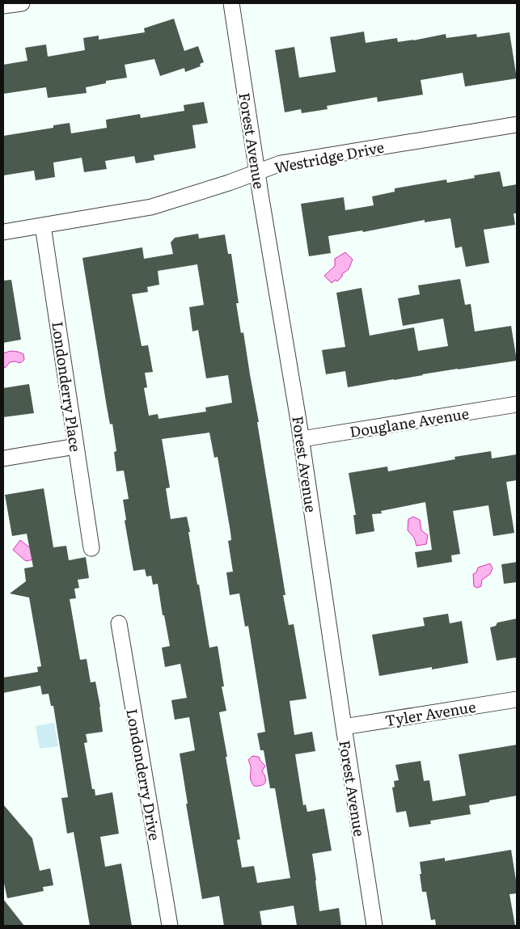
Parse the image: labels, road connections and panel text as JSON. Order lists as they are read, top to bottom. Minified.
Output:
{"streets":{"street":["Forest Avenue","Westridge Drive","Londonderry Place","Douglane Avenue","Tyler Avenue","Londonderry Drive"]},"crossings":[["Forest Avenue","Westridge Drive"],["Forest Avenue","Douglane Avenue"],["Forest Avenue","Tyler Avenue"],["Westridge Drive","Londonderry Place"]]}
